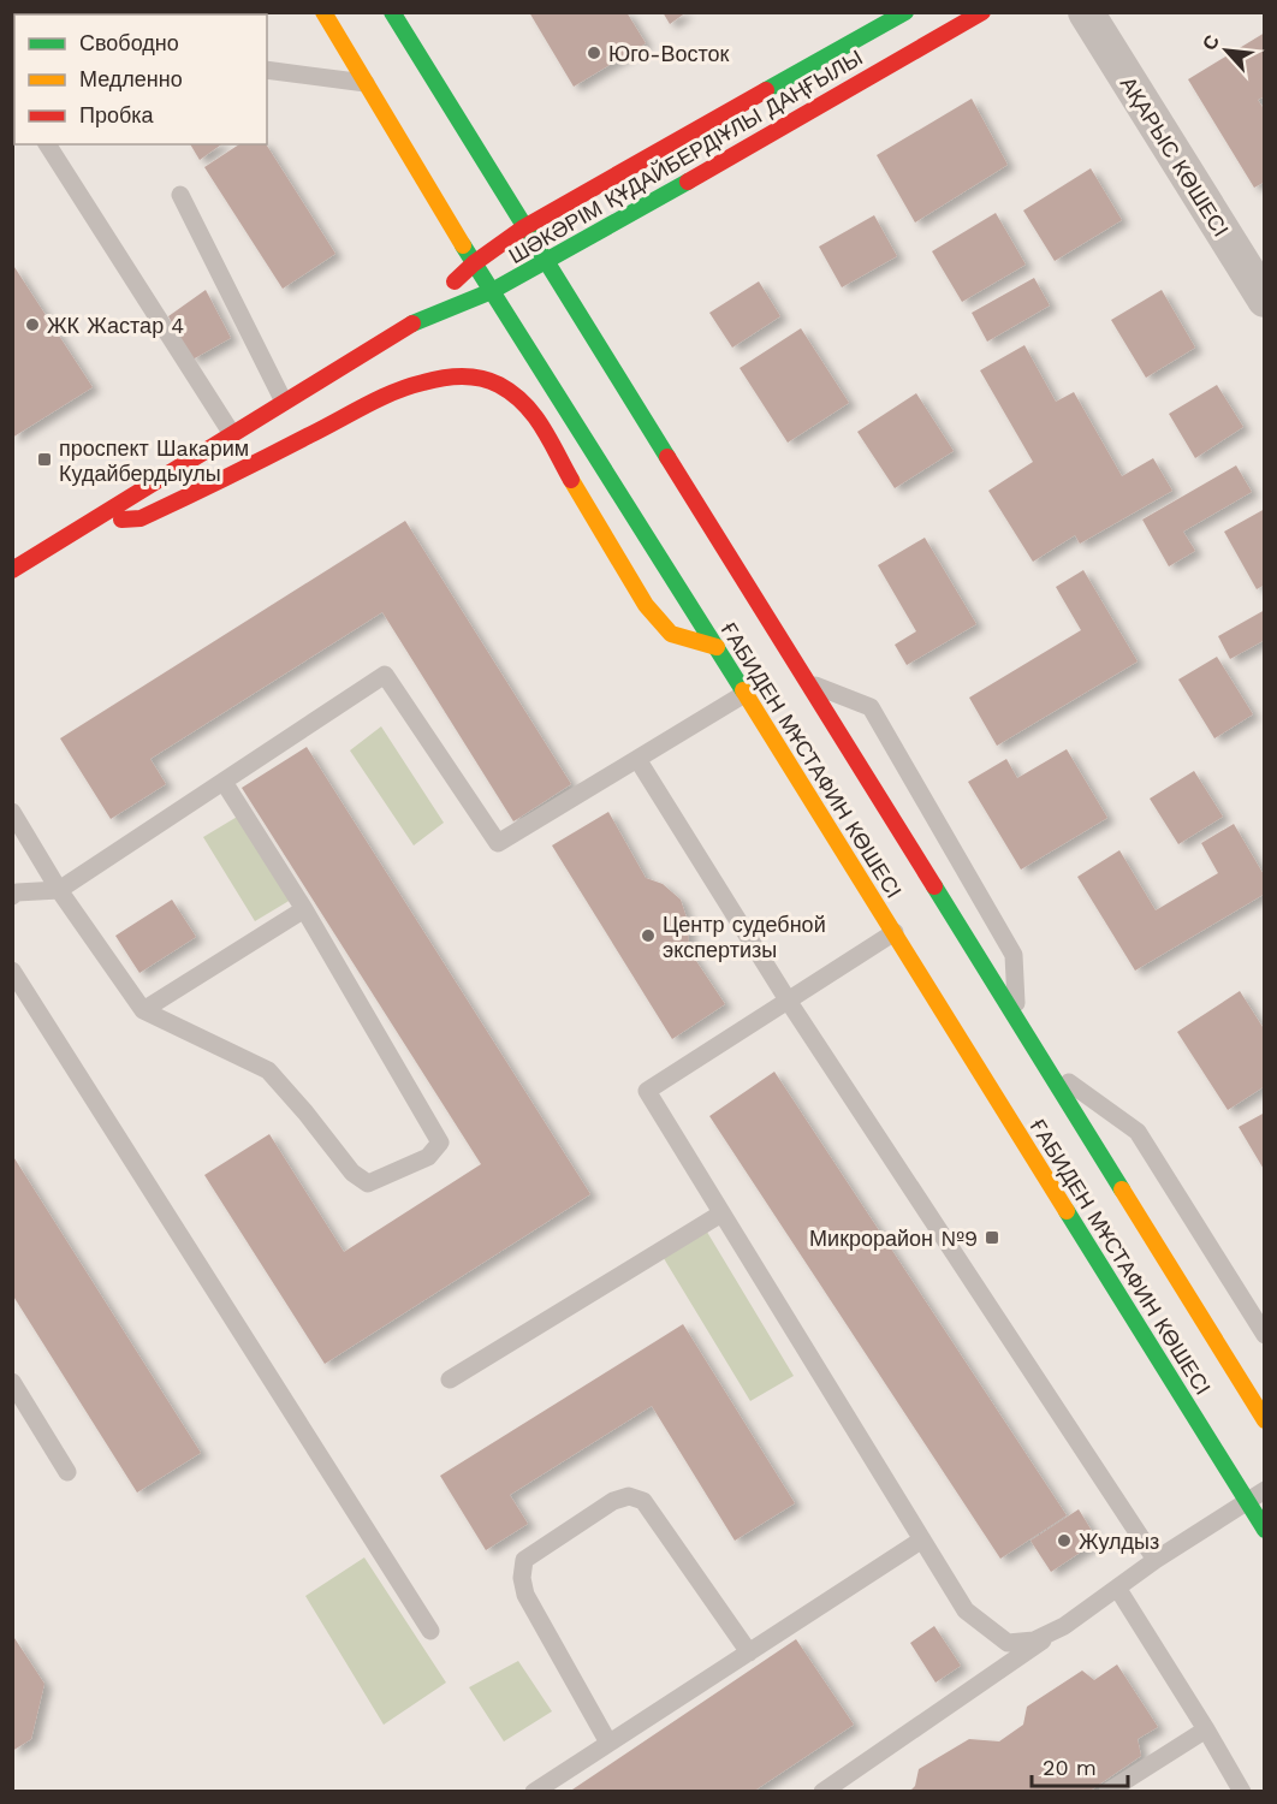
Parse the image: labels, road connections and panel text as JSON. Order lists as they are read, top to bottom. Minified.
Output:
{"streets":{"main road":["ШӘКӘРІМ ҚҰДАЙБЕРДІҰЛЫ ДАҢҒЫЛЫ","ҒАБИДЕН МҰСТАФИН КӨШЕСІ"],"street":["АҚАРЫС КӨШЕСІ"]},"crossings":[["ШӘКӘРІМ ҚҰДАЙБЕРДІҰЛЫ ДАҢҒЫЛЫ","ҒАБИДЕН МҰСТАФИН КӨШЕСІ"]],"places":{"other":["Юго-Восток","ЖК Жастар 4","Центр судебной экспертизы","Жулдыз"],"transit":["проспект Шaкaрим Кудайбердыулы","Микрорайон №9"]},"legend":["Свободно","Медленно","Пробка"],"scale_bar":"20 m","north":"top left"}
